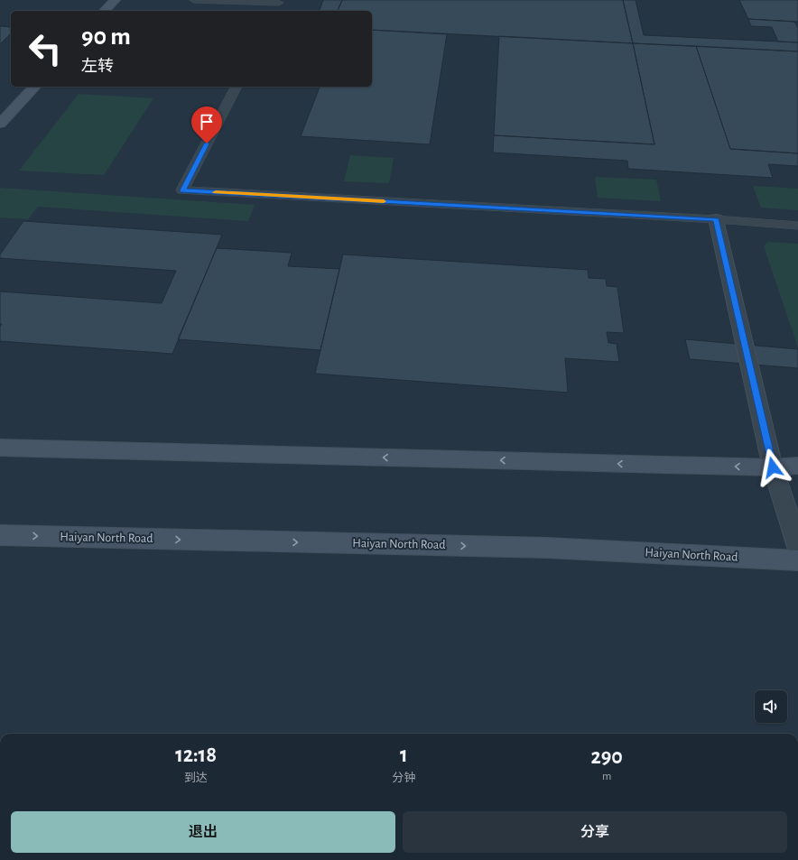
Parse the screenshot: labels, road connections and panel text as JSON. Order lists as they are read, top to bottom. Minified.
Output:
{"streets":{"main road":["Haiyan North Road"]},"page":{"turn":["90 m","左转"],"eta":["12:18","到达","1","分钟","290","m"],"buttons":["退出","分享"]}}
